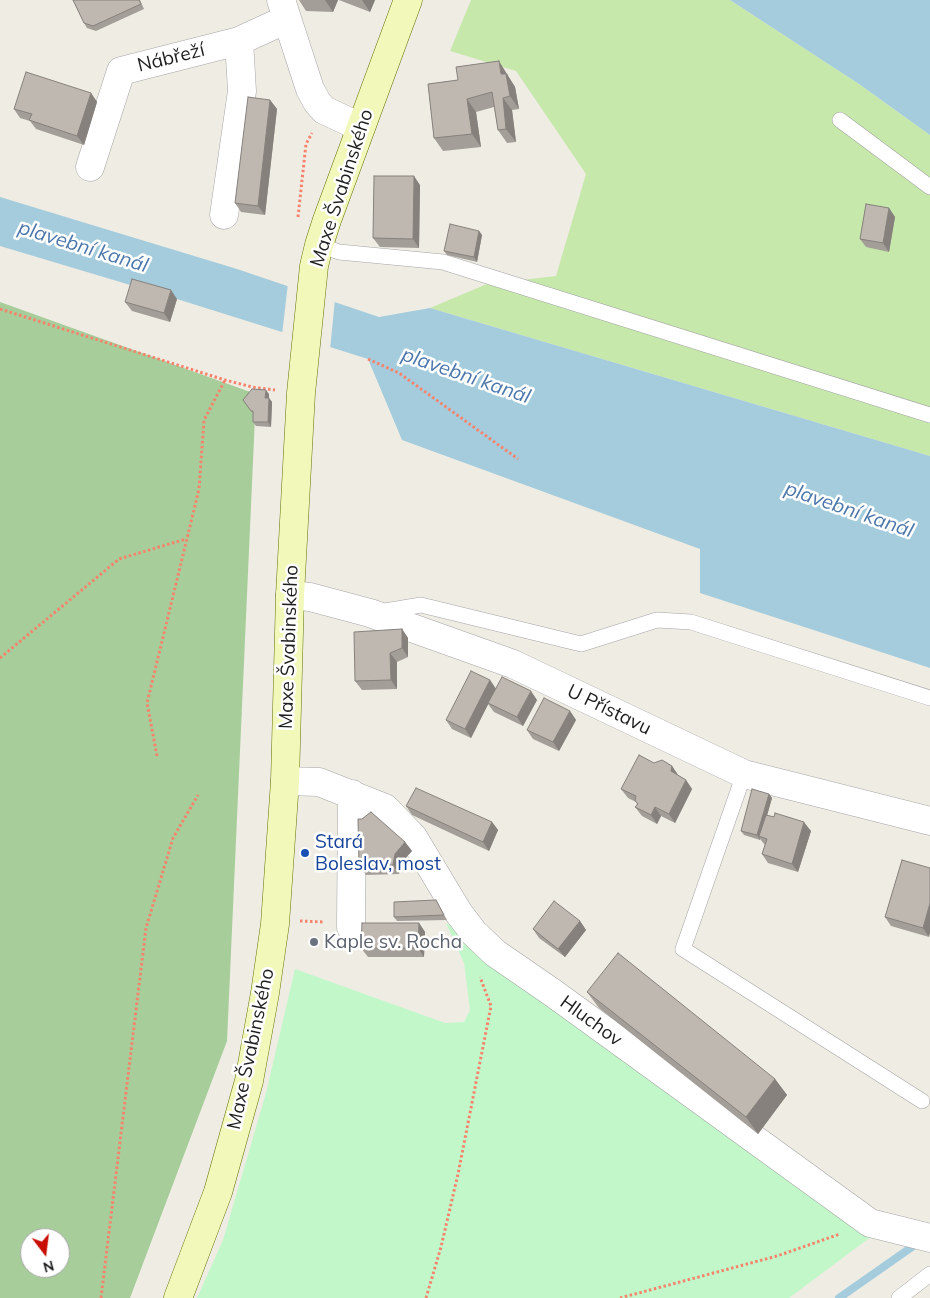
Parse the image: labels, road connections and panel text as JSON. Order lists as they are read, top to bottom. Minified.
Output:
{"streets":{"main road":["Maxe Švabinského"],"street":["Nábřeží","U Přístavu","Hluchov"]},"crossings":[["Nábřeží","Maxe Švabinského"],["Maxe Švabinského","U Přístavu"],["Maxe Švabinského","Hluchov"]],"water":["plavební kanál"],"places":["Stará Boleslav, most","Kaple sv. Rocha"],"north":"bottom"}
